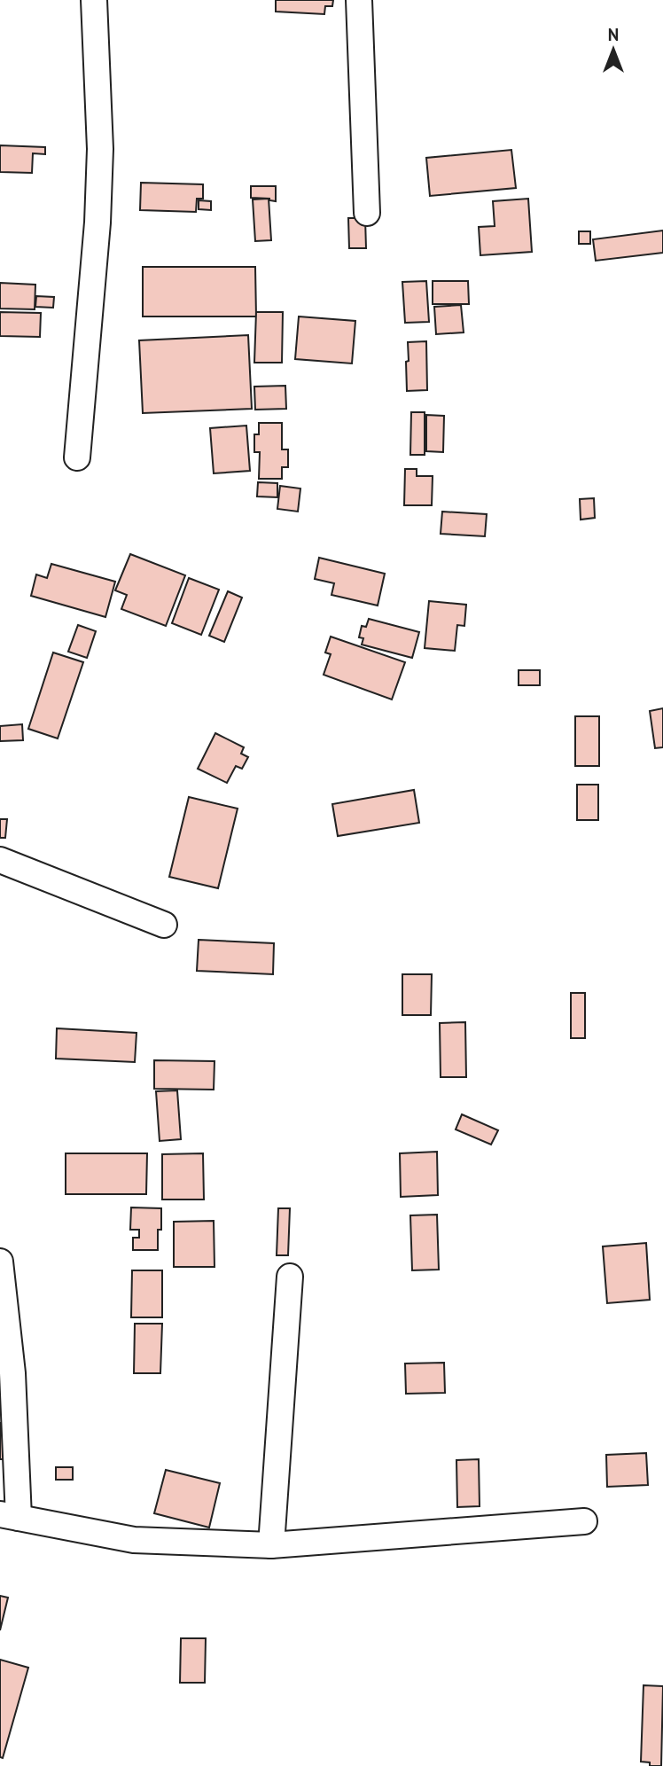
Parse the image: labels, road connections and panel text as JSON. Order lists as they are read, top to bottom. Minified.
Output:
{"north":"top"}
